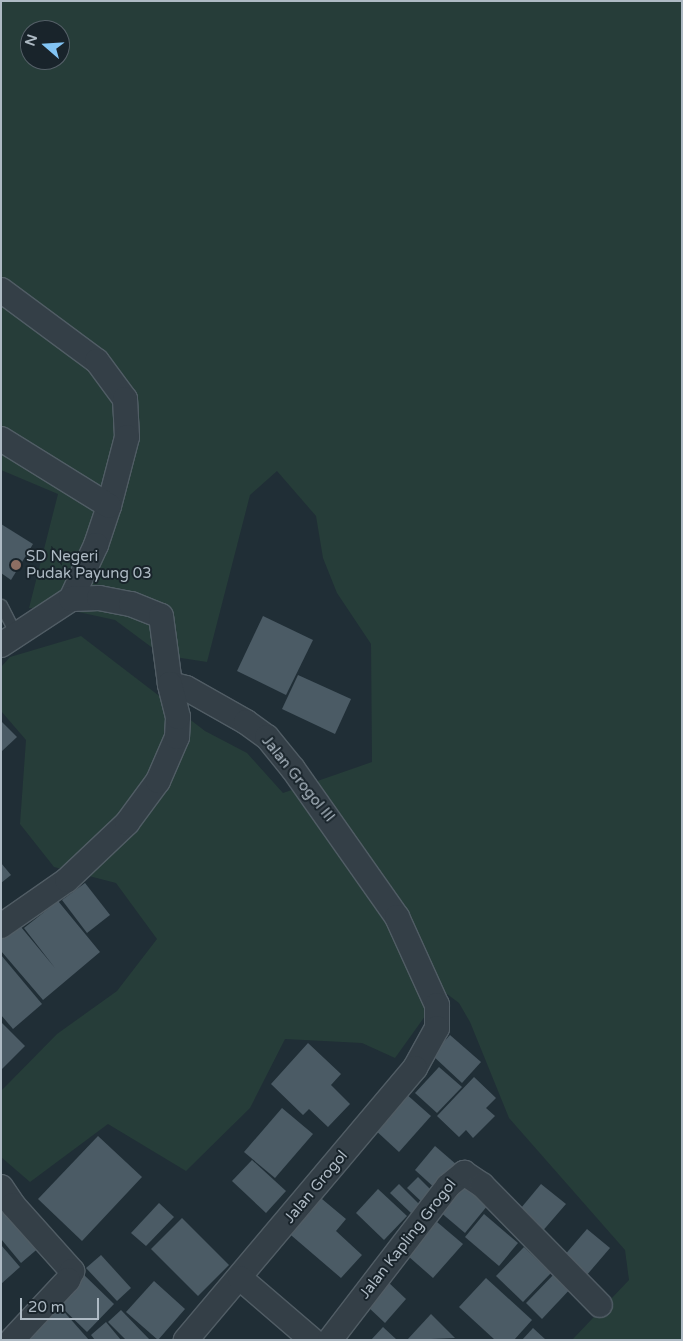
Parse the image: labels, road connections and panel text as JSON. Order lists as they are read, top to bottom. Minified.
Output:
{"streets":{"street":["Jalan Grogol III","Jalan Grogol","Jalan Kapling Grogol"]},"crossings":[["Jalan Grogol III","Jalan Grogol"]],"places":["SD Negeri Pudak Payung 03"],"scale_bar":"20 m","north":"left"}
